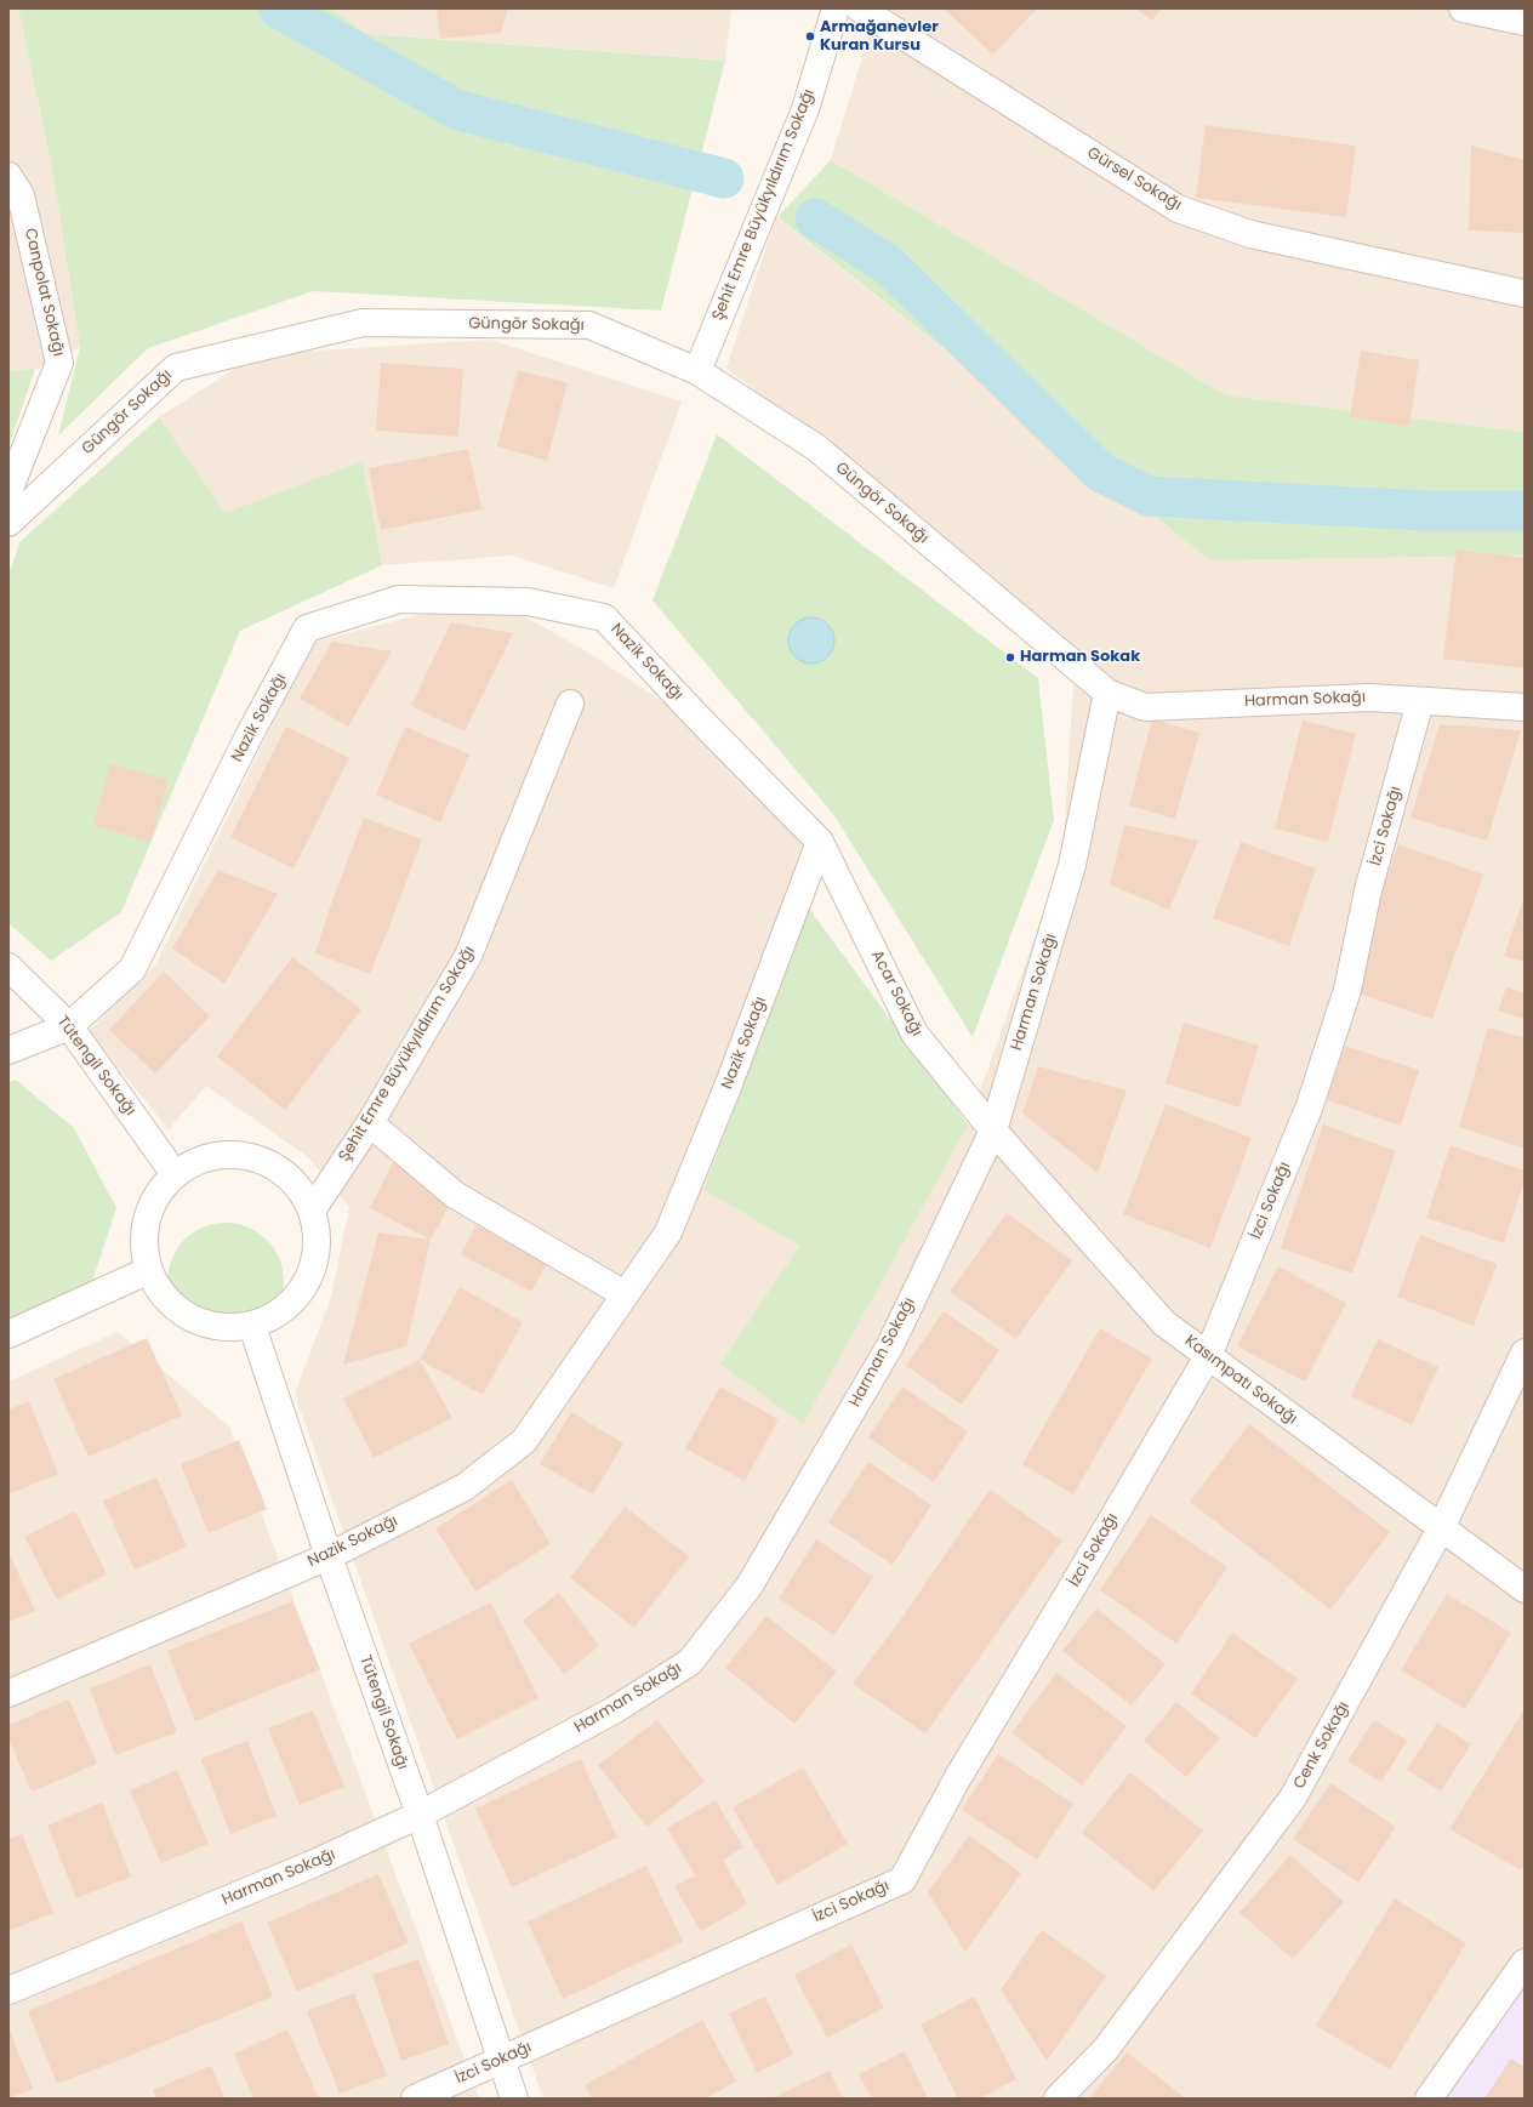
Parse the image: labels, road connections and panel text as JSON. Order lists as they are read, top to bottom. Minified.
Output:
{"streets":{"street":["Gürsel Sokağı","Şehit Emre Büyükyıldırım Sokağı","Canpolat Sokağı","Güngör Sokağı","Nazik Sokağı","Harman Sokağı","İzci Sokağı","Acar Sokağı","Tütengil Sokağı","Kasımpatı Sokağı","Cenk Sokağı"]},"crossings":[["Şehit Emre Büyükyıldırım Sokağı","Güngör Sokağı"],["Şehit Emre Büyükyıldırım Sokağı","Tütengil Sokağı"],["Güngör Sokağı","Harman Sokağı"],["Nazik Sokağı","Acar Sokağı"],["Nazik Sokağı","Tütengil Sokağı"],["Harman Sokağı","İzci Sokağı"],["Harman Sokağı","Acar Sokağı"],["Harman Sokağı","Tütengil Sokağı"],["Harman Sokağı","Kasımpatı Sokağı"],["İzci Sokağı","Tütengil Sokağı"],["İzci Sokağı","Kasımpatı Sokağı"],["Acar Sokağı","Kasımpatı Sokağı"],["Kasımpatı Sokağı","Cenk Sokağı"]],"places":["Armağanevler Kuran Kursu","Harman Sokak"]}
